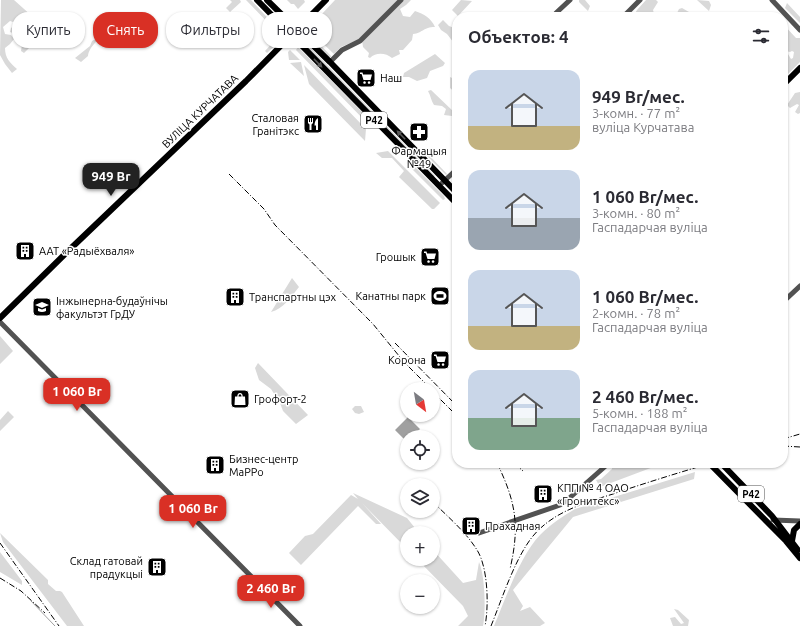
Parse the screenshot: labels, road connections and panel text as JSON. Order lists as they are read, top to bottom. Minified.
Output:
{"streets":{"main road":["ВУЛІЦА КУРЧАТАВА","Р42"]},"places":{"supermarket":["Наш","Грошык","Корона"],"restaurant":["Сталовая Гранітэкс"],"pharmacy":["Фармацыя №49"],"building":["ААТ «Радыёхваля»","Транспартны цэх","Бизнес-центр МаРРо","КПП № 4 ОАО «Гронитекс»","Прахадная","Склад гатовай прадукцыі"],"sports":["Канатны парк"],"school or university":["Інжынерна-будаўнічы факультэт ГрДУ"],"shop":["Грофорт-2"]},"north":"bottom right","page":{"chip":["Купить","Снять","Фильтры","Новое"],"heading":"Объектов: 4","list":[{"name":"949 Br/мес.","note":"3-комн. · 77 m² · вуліца Курчатава"},{"name":"1 060 Br/мес.","note":"3-комн. · 80 m² · Гаспадарчая вуліца"},{"name":"1 060 Br/мес.","note":"2-комн. · 78 m² · Гаспадарчая вуліца"},{"name":"2 460 Br/мес.","note":"5-комн. · 188 m² · Гаспадарчая вуліца"}],"price":["949 Br","1 060 Br","1 060 Br","2 460 Br"],"map_buttons":["+","−"]}}
